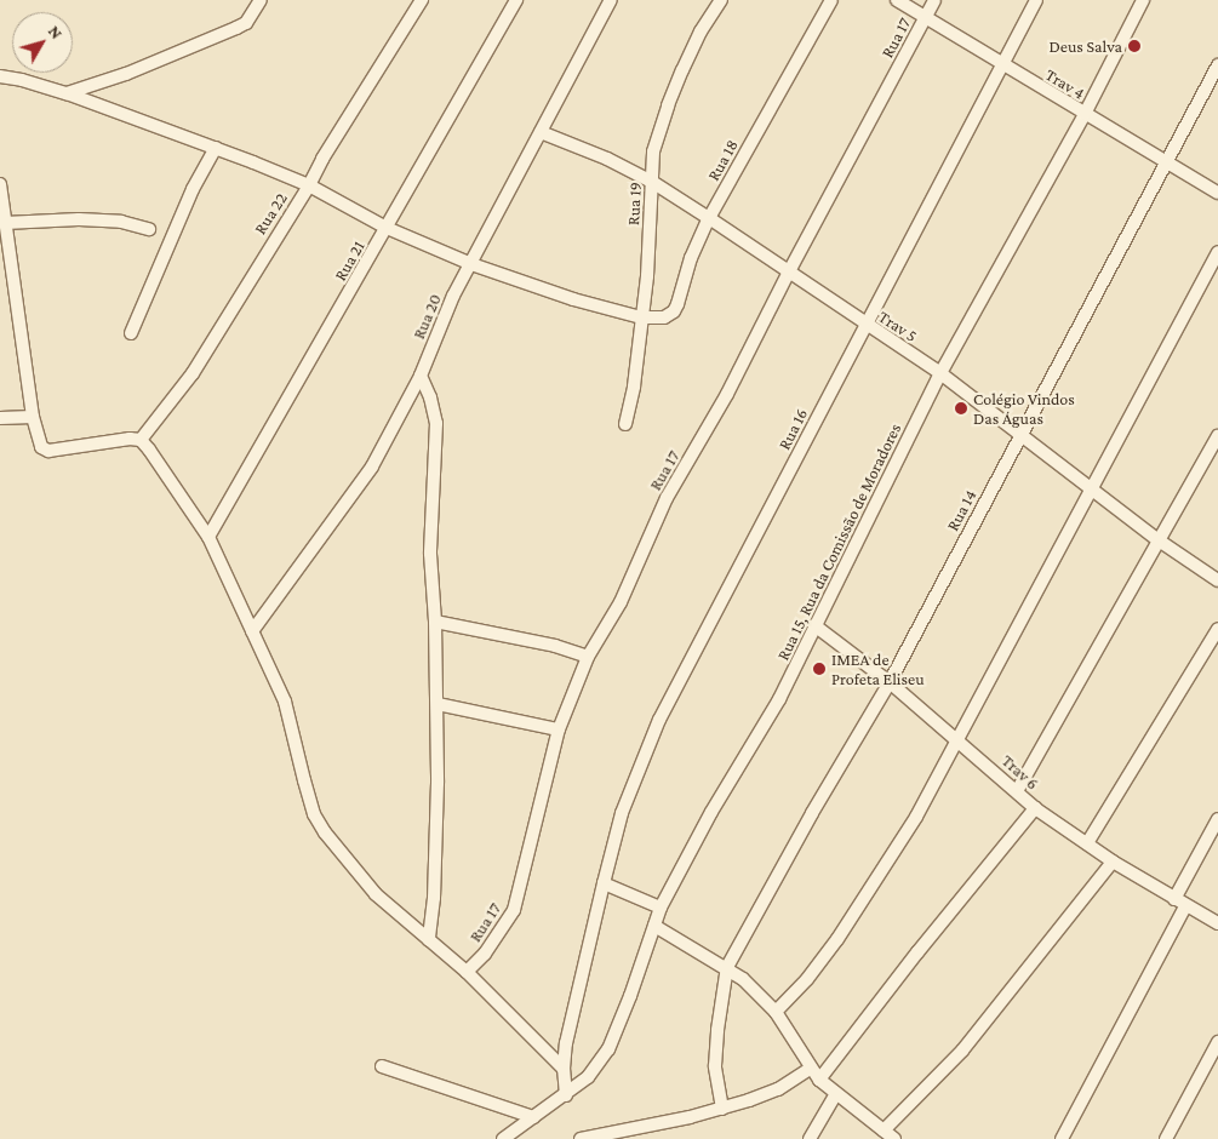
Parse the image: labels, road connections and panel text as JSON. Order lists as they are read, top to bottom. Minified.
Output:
{"streets":{"street":["Rua 17","Trav 4","Rua 18","Rua 19","Rua 22","Rua 21","Rua 20","Trav 5","Rua 16","Rua 14","Rua 15, Rua da Comissão de Moradores","Trav 6"]},"crossings":[["Rua 17","Trav 4"],["Rua 17","Trav 5"],["Trav 4","Rua 16"],["Trav 4","Rua 14"],["Trav 4","Rua 15, Rua da Comissão de Moradores"],["Rua 18","Rua 19"],["Rua 18","Trav 5"],["Rua 19","Trav 5"],["Rua 20","Trav 5"],["Trav 5","Rua 16"],["Trav 5","Rua 14"],["Trav 5","Rua 15, Rua da Comissão de Moradores"],["Rua 16","Rua 15, Rua da Comissão de Moradores"],["Rua 14","Trav 6"],["Rua 15, Rua da Comissão de Moradores","Trav 6"]],"places":["Deus Salva","Colégio Vindos Das Águas","IMEA de Profeta Eliseu"],"north":"top right"}
